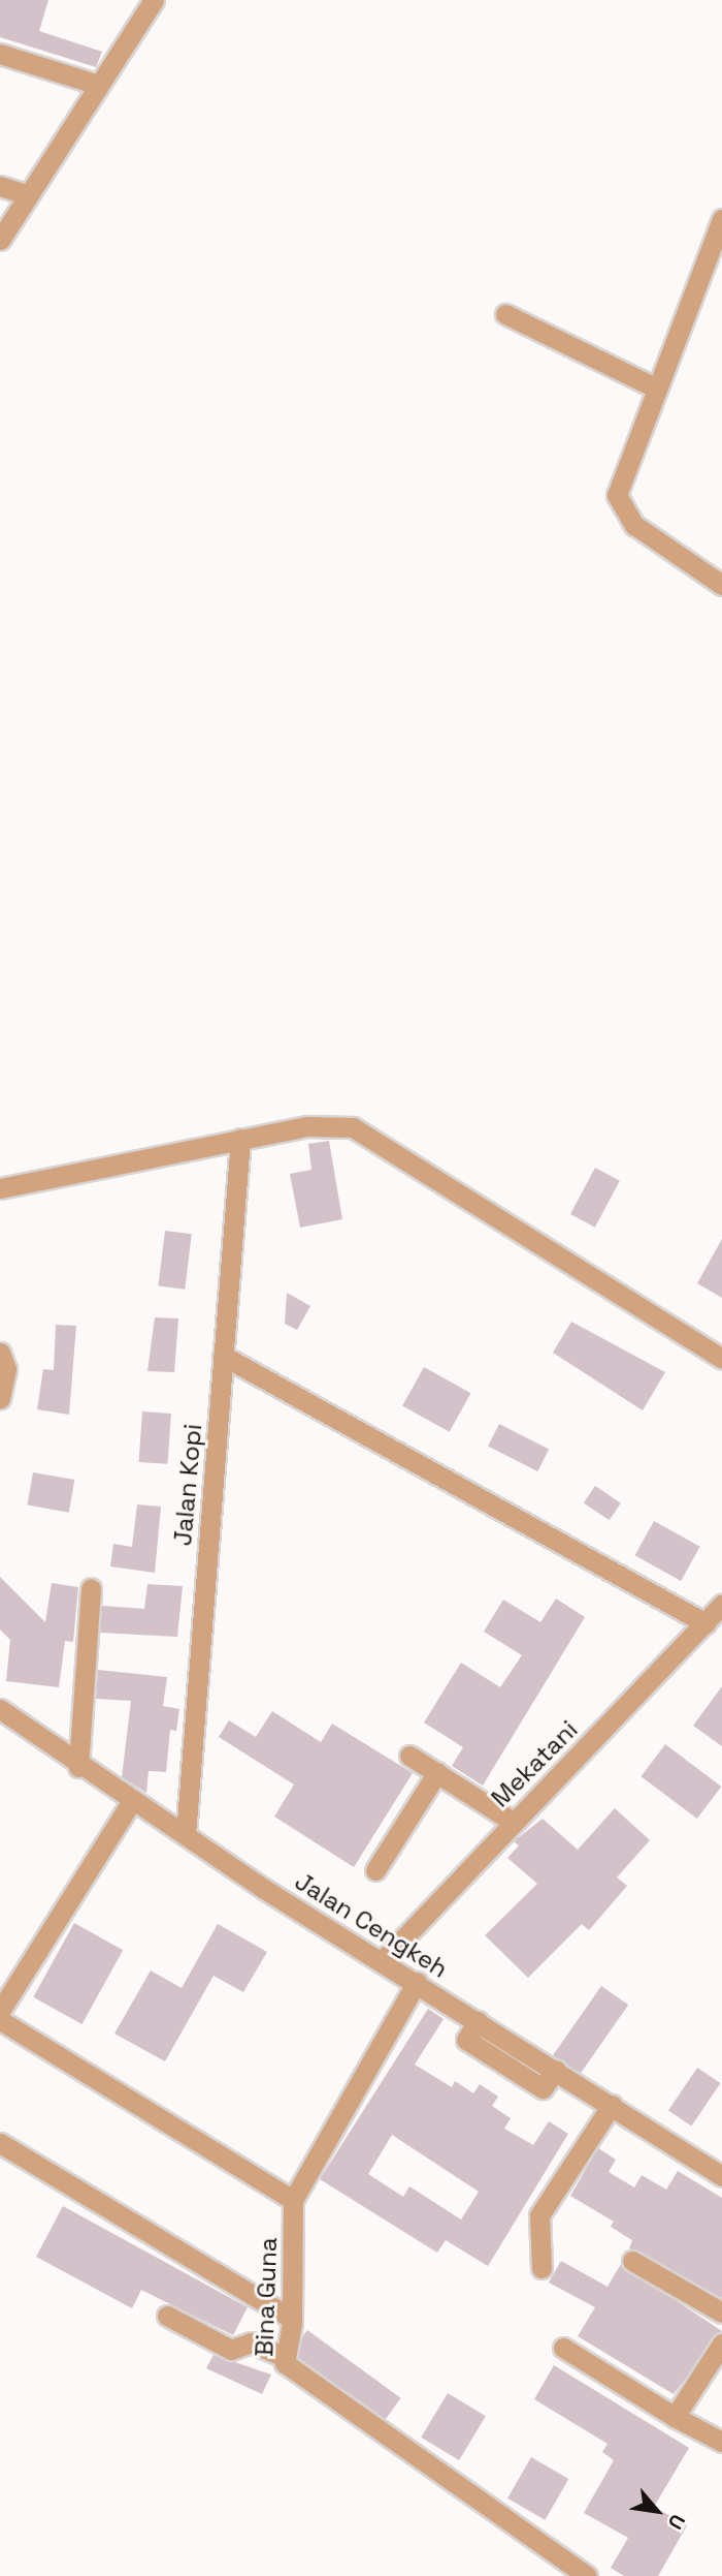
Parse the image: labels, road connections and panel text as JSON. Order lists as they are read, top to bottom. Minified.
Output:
{"streets":{"street":["Jalan Kopi","Mekatani","Jalan Cengkeh","Bina Guna"]},"crossings":[["Jalan Kopi","Jalan Cengkeh"],["Mekatani","Jalan Cengkeh"],["Jalan Cengkeh","Bina Guna"]],"north":"bottom right"}
